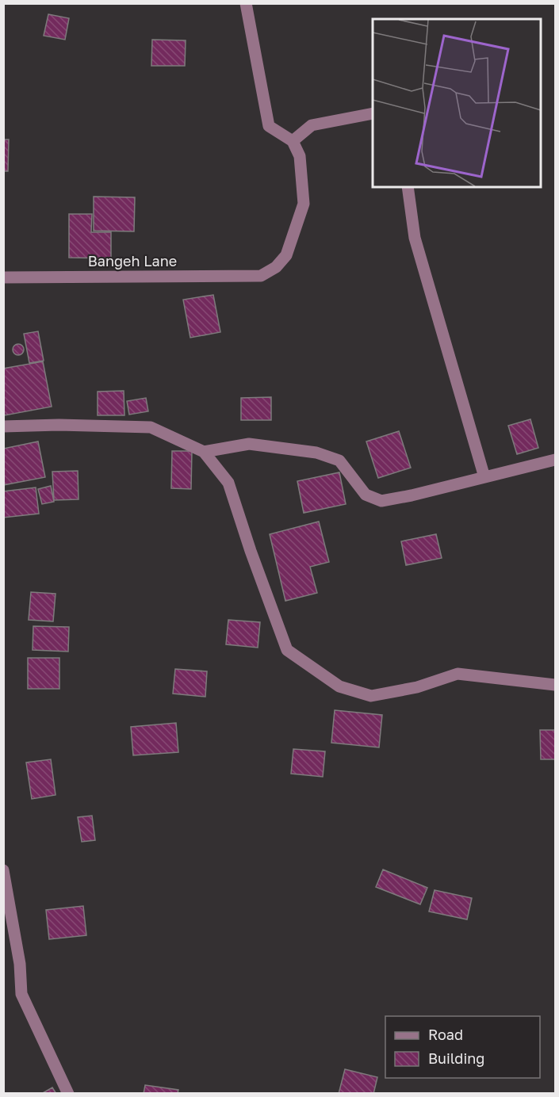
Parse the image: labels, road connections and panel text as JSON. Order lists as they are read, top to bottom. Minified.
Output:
{"streets":{"street":["Bangeh Lane"]},"legend":["Road","Building"]}
